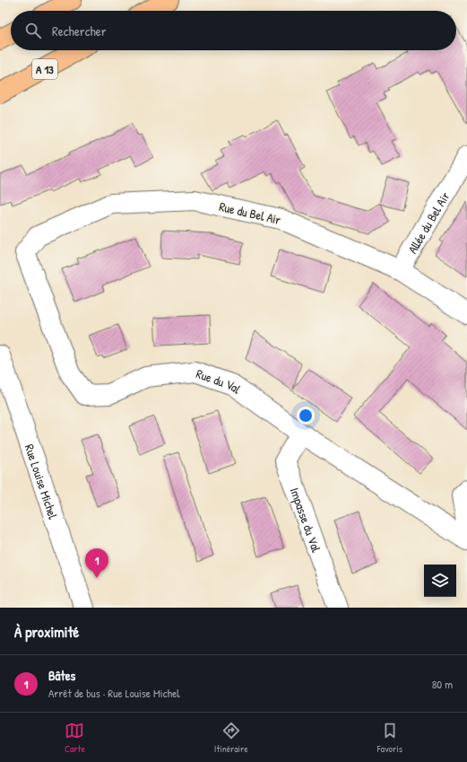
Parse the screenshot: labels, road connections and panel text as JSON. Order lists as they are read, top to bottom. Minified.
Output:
{"streets":{"highway":["A 13"],"street":["Rue du Bel Air","Allée du Bel Air","Rue du Val","Rue Louise Michel","Impasse du Val"]},"crossings":[["Rue du Bel Air","Allée du Bel Air"],["Rue du Bel Air","Rue du Val"],["Rue du Val","Impasse du Val"]],"page":{"search":"Rechercher","pins":"1","heading":"À proximité","list":[{"mark":"1","name":"Bâtes","note":"Arrêt de bus · Rue Louise Michel","value":"80 m"}],"nav":["Carte","Itinéraire","Favoris"]}}
